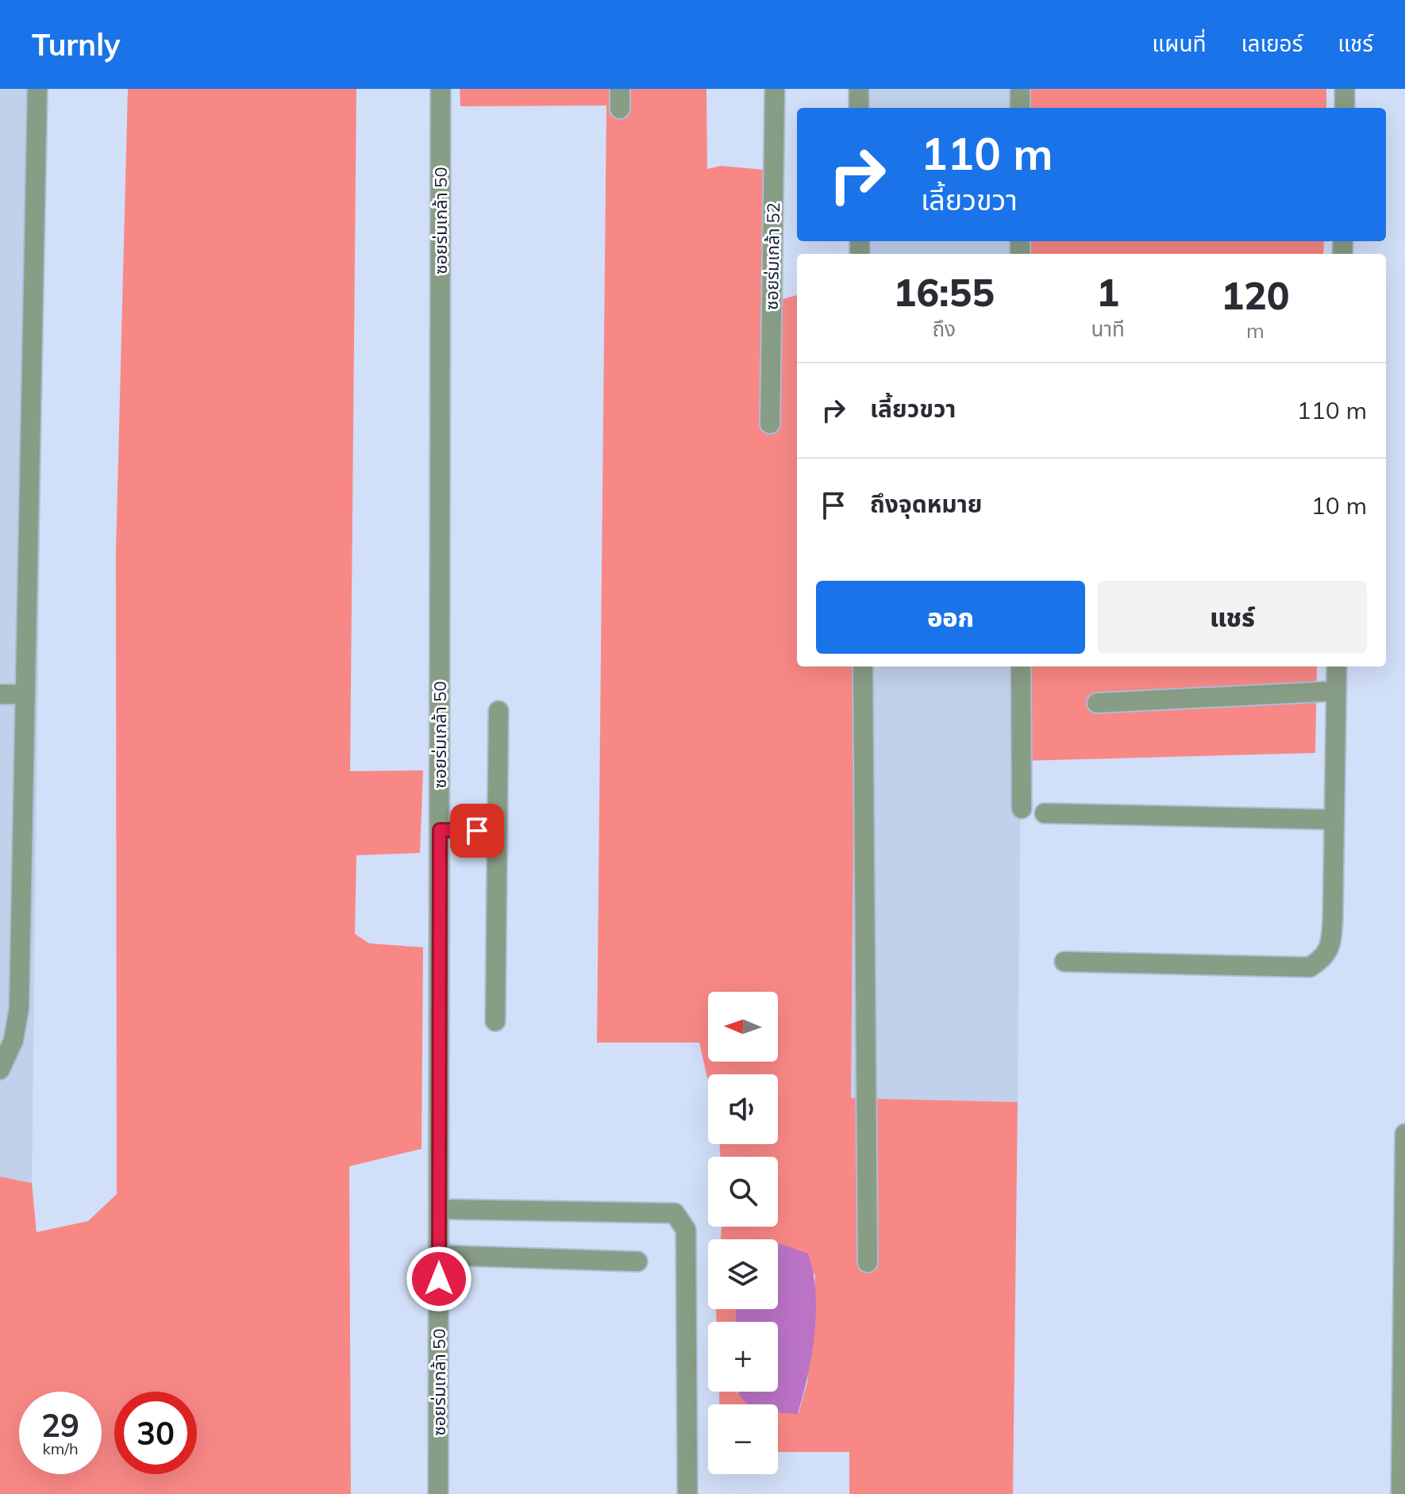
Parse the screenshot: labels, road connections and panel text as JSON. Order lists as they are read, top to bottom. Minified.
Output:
{"streets":{"street":["ซอยร่มเกล้า 50","ซอยร่มเกล้า 52"]},"north":"left","page":{"header":"Turnly","nav":["แผนที่","เลเยอร์","แชร์"],"turn":["110 m","เลี้ยวขวา"],"eta":["16:55","ถึง","1","นาที","120","m"],"list":[{"name":"เลี้ยวขวา","value":"110 m"},{"name":"ถึงจุดหมาย","value":"10 m"}],"buttons":["ออก","แชร์"],"map_buttons":["+","−"],"speed":"29 km/h","limit":"30"}}
